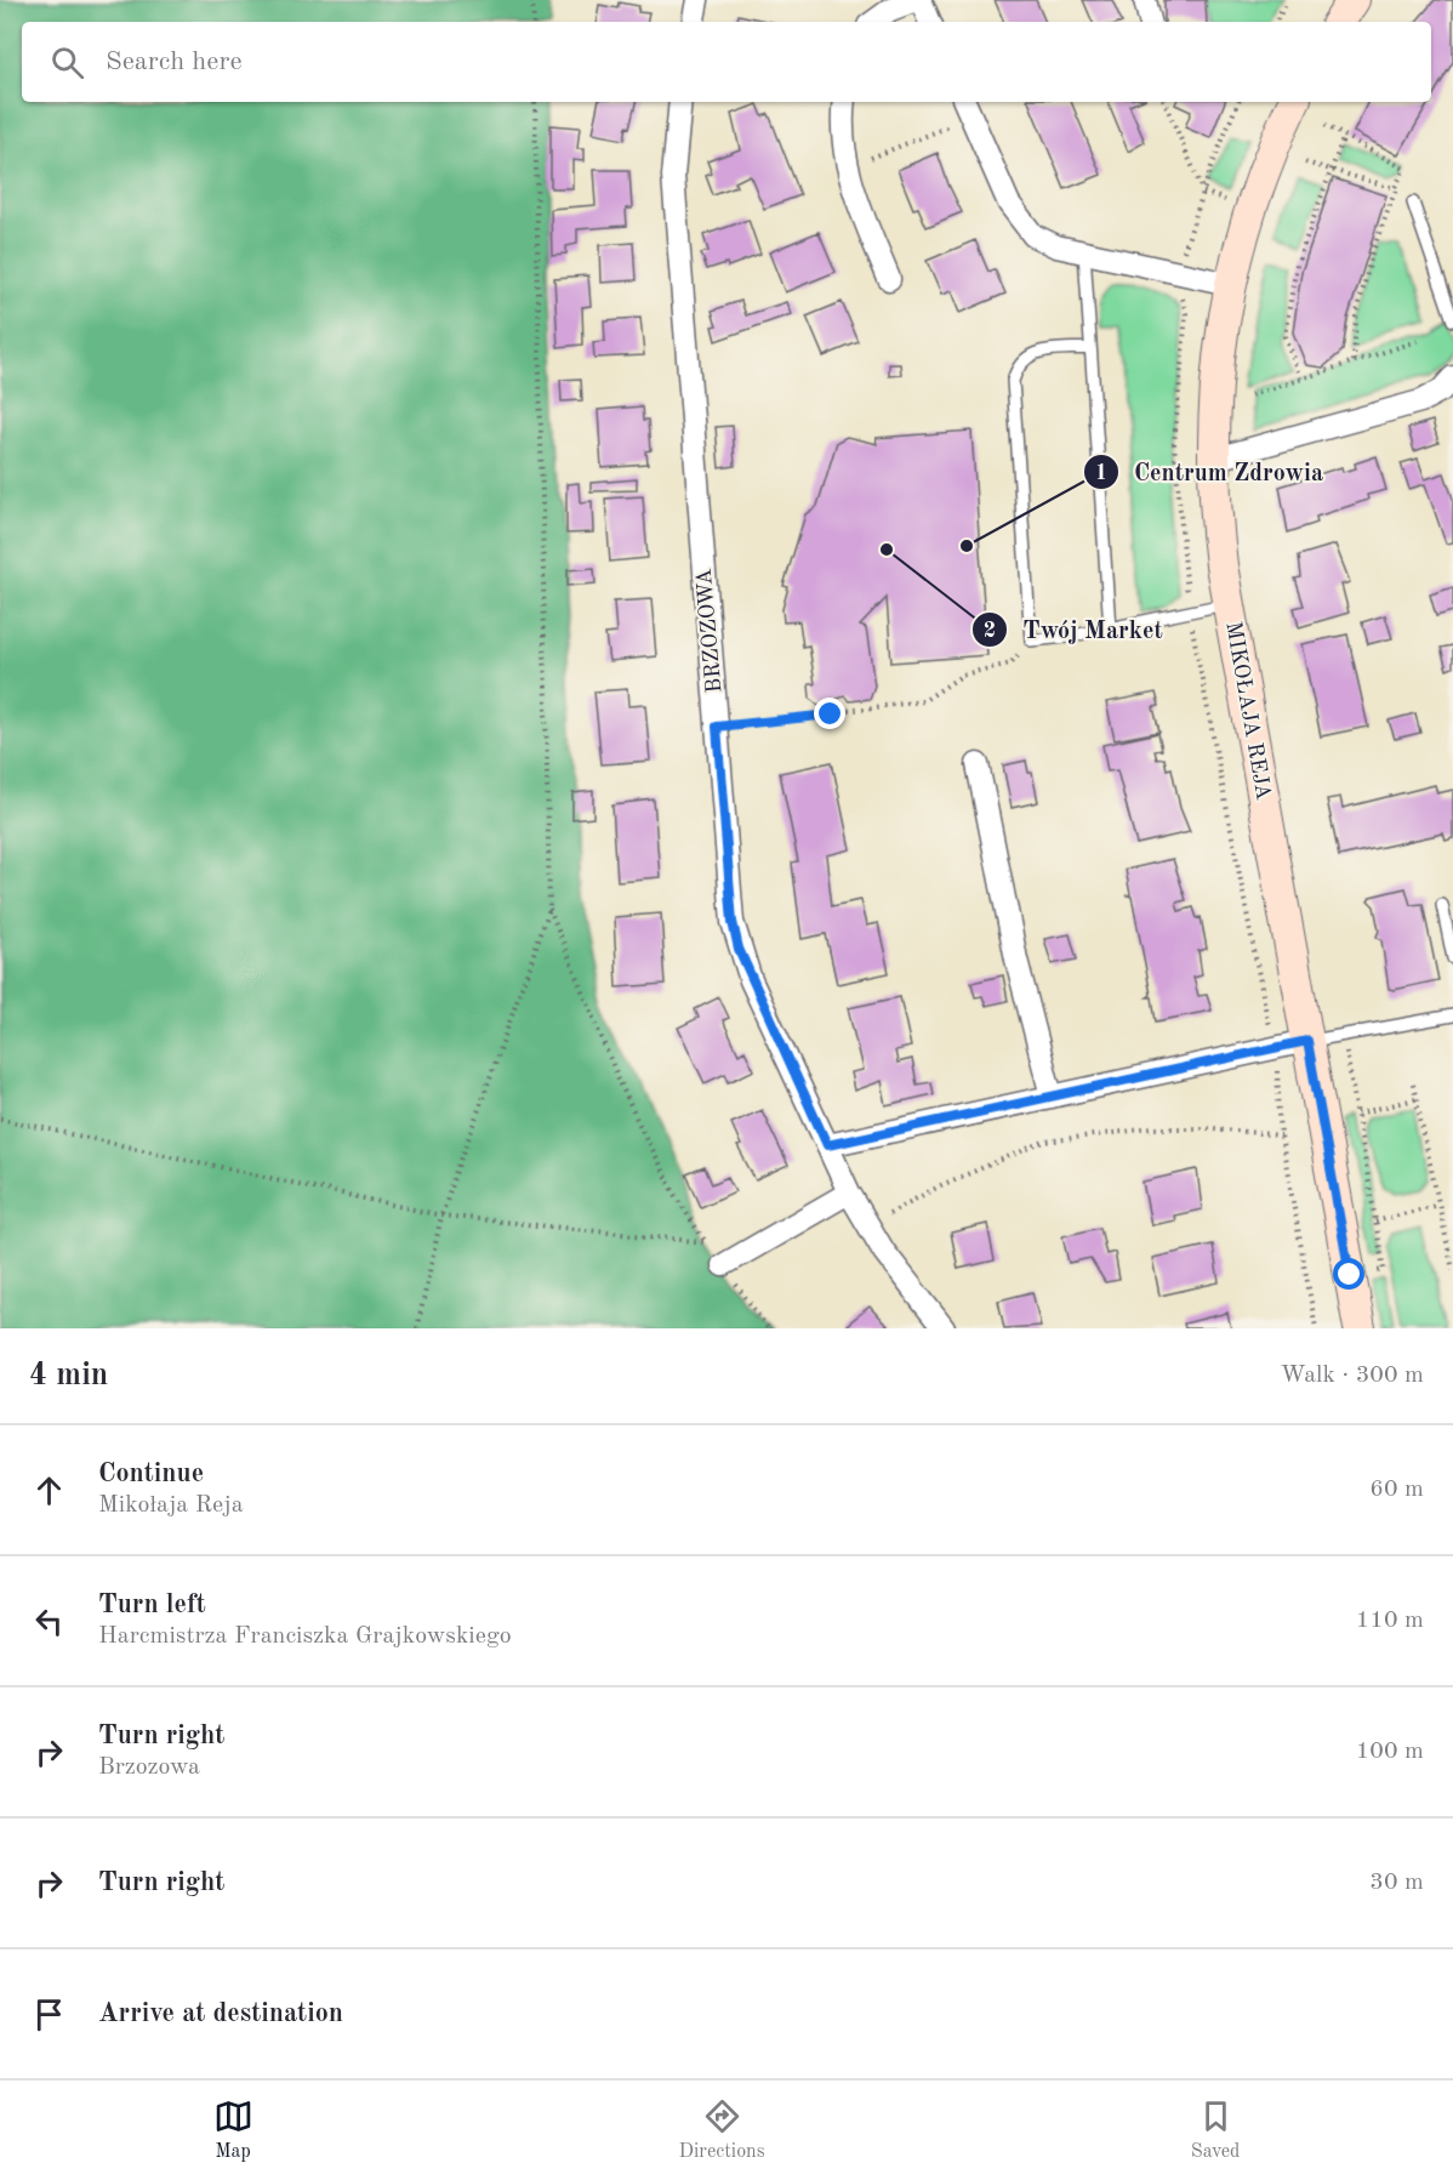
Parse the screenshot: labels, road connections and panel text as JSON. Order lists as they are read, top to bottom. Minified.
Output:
{"streets":{"street":["BRZOZOWA","MIKOŁAJA REJA"]},"places":["Centrum Zdrowia","Twój Market"],"page":{"search":"Search here","heading":["4 min","Walk · 300 m"],"list":[["Continue","Mikołaja Reja","60 m"],["Turn left","Harcmistrza Franciszka Grajkowskiego","110 m"],["Turn right","Brzozowa","100 m"],["Turn right","30 m"],"Arrive at destination"],"nav":["Map","Directions","Saved"]}}
